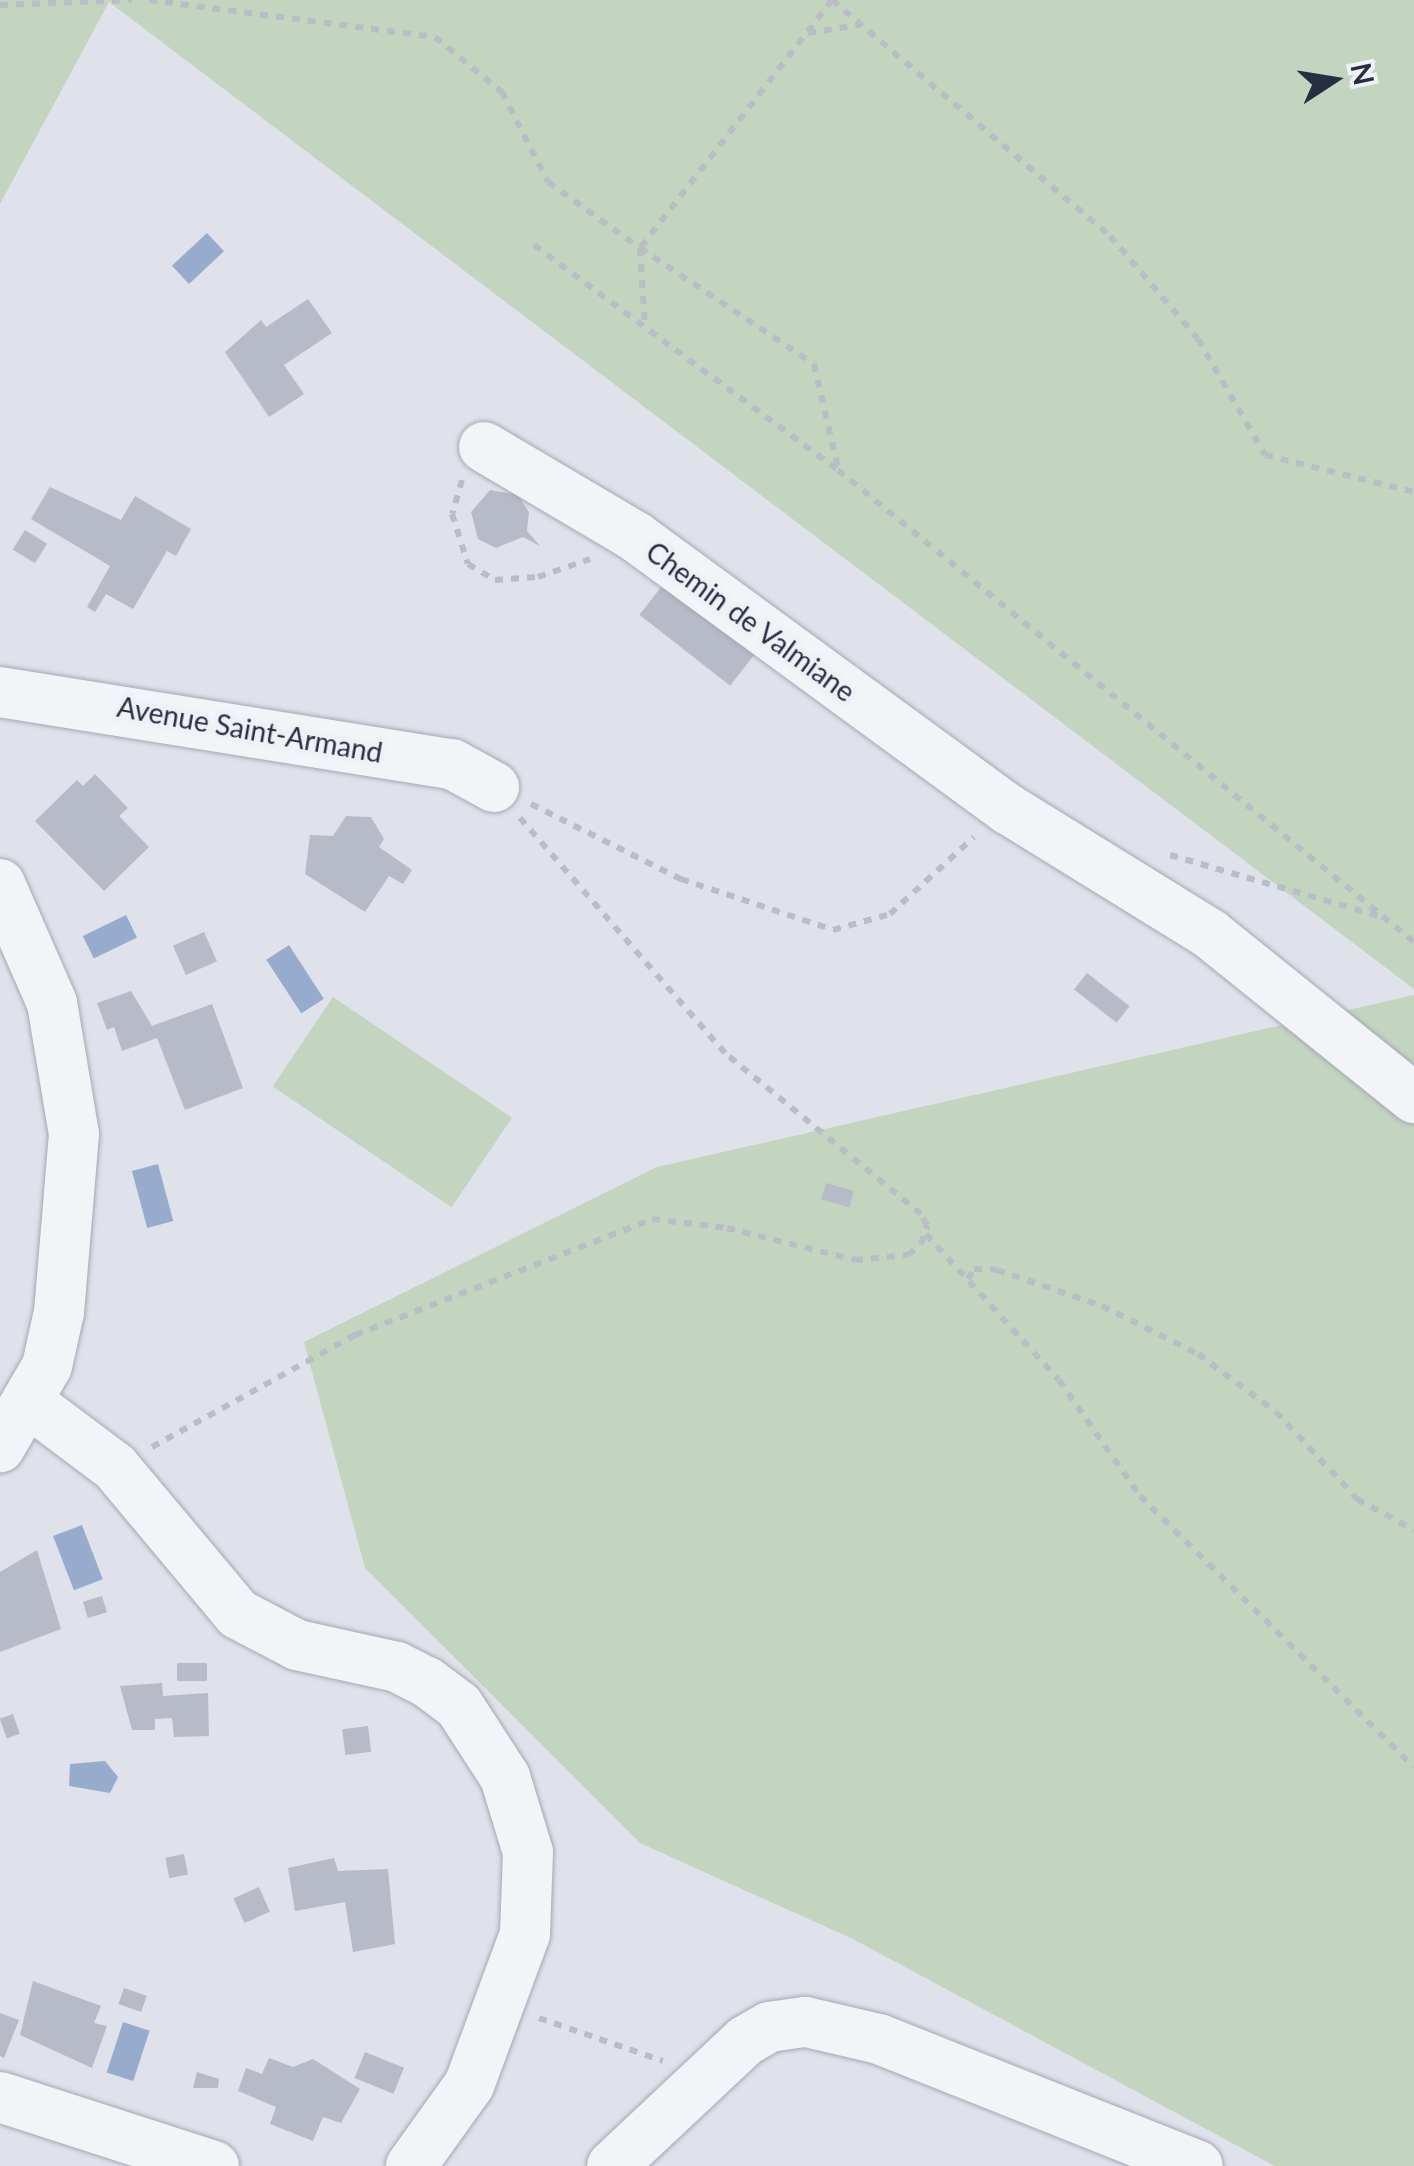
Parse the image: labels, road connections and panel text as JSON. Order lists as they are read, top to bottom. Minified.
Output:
{"streets":{"street":["Chemin de Valmiane","Avenue Saint-Armand"]},"north":"right"}
